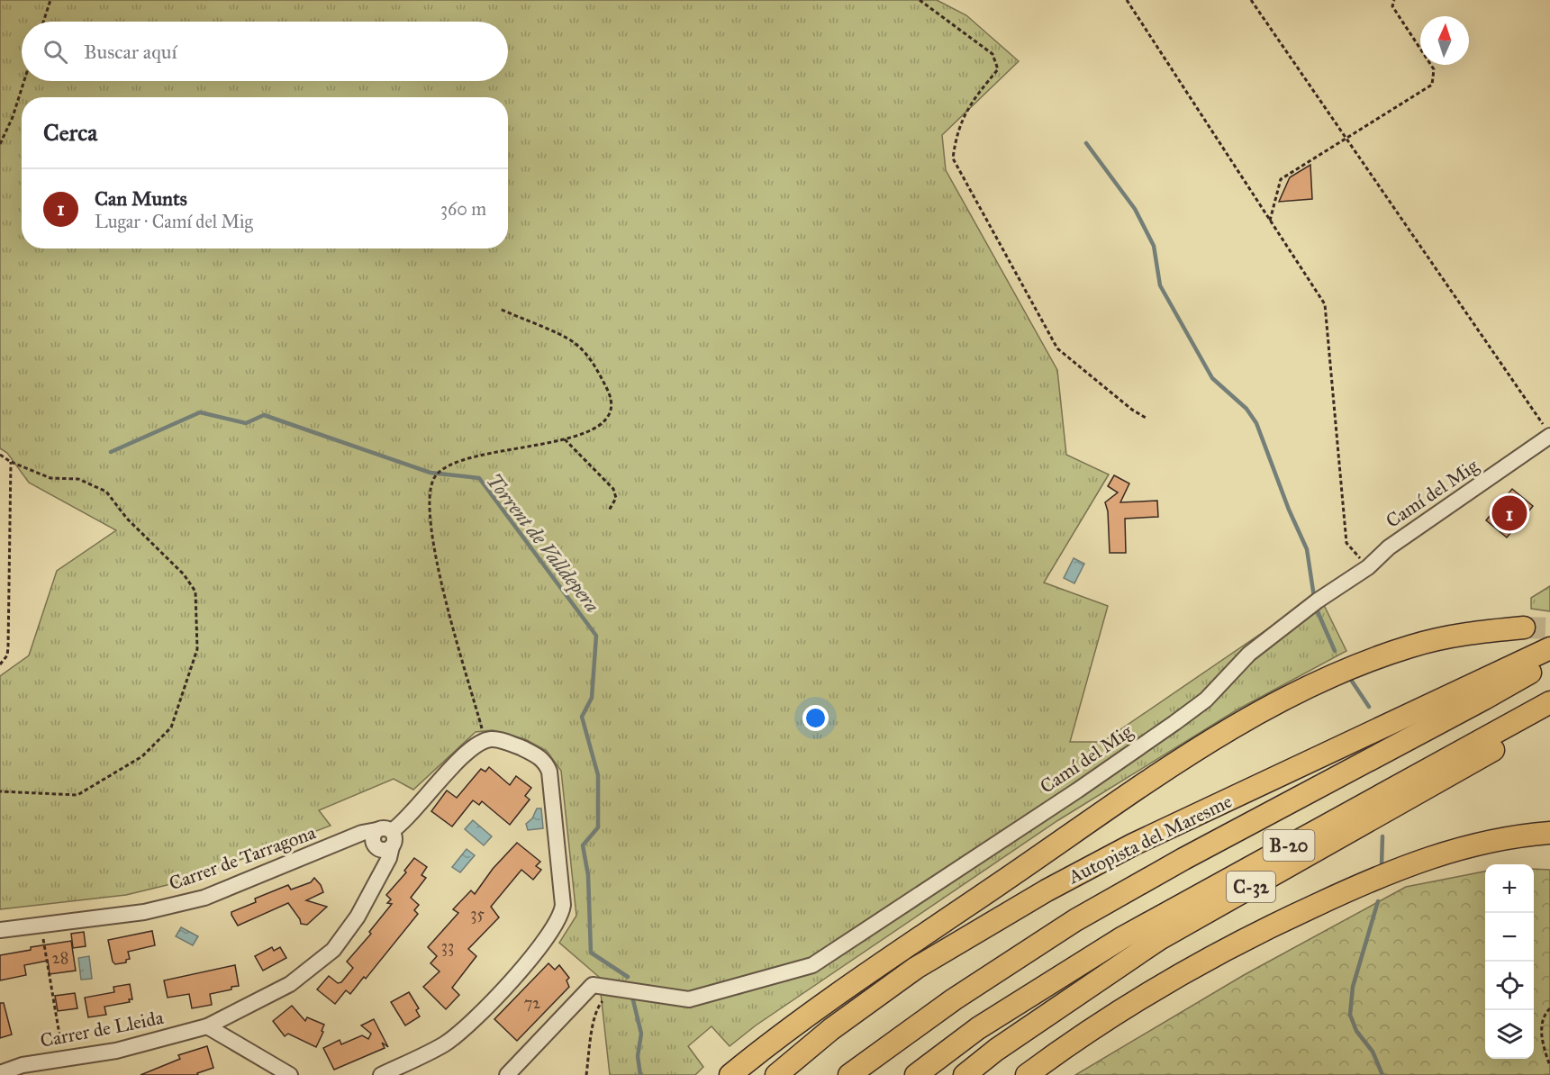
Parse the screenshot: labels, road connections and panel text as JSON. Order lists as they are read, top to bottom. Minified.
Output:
{"streets":{"highway":["Autopista del Maresme","B-20","C-32"],"street":["Camí del Mig","Carrer de Tarragona","Carrer de Lleida"]},"crossings":[["Carrer de Tarragona","Carrer de Lleida"]],"water":["Torrent de Valldepera"],"house_numbers":["35","33","28","72"],"north":"top","page":{"search":"Buscar aquí","heading":"Cerca","list":[{"mark":"1","name":"Can Munts","note":"Lugar · Camí del Mig","value":"360 m"}],"pins":"1","map_buttons":["+","−"]}}
